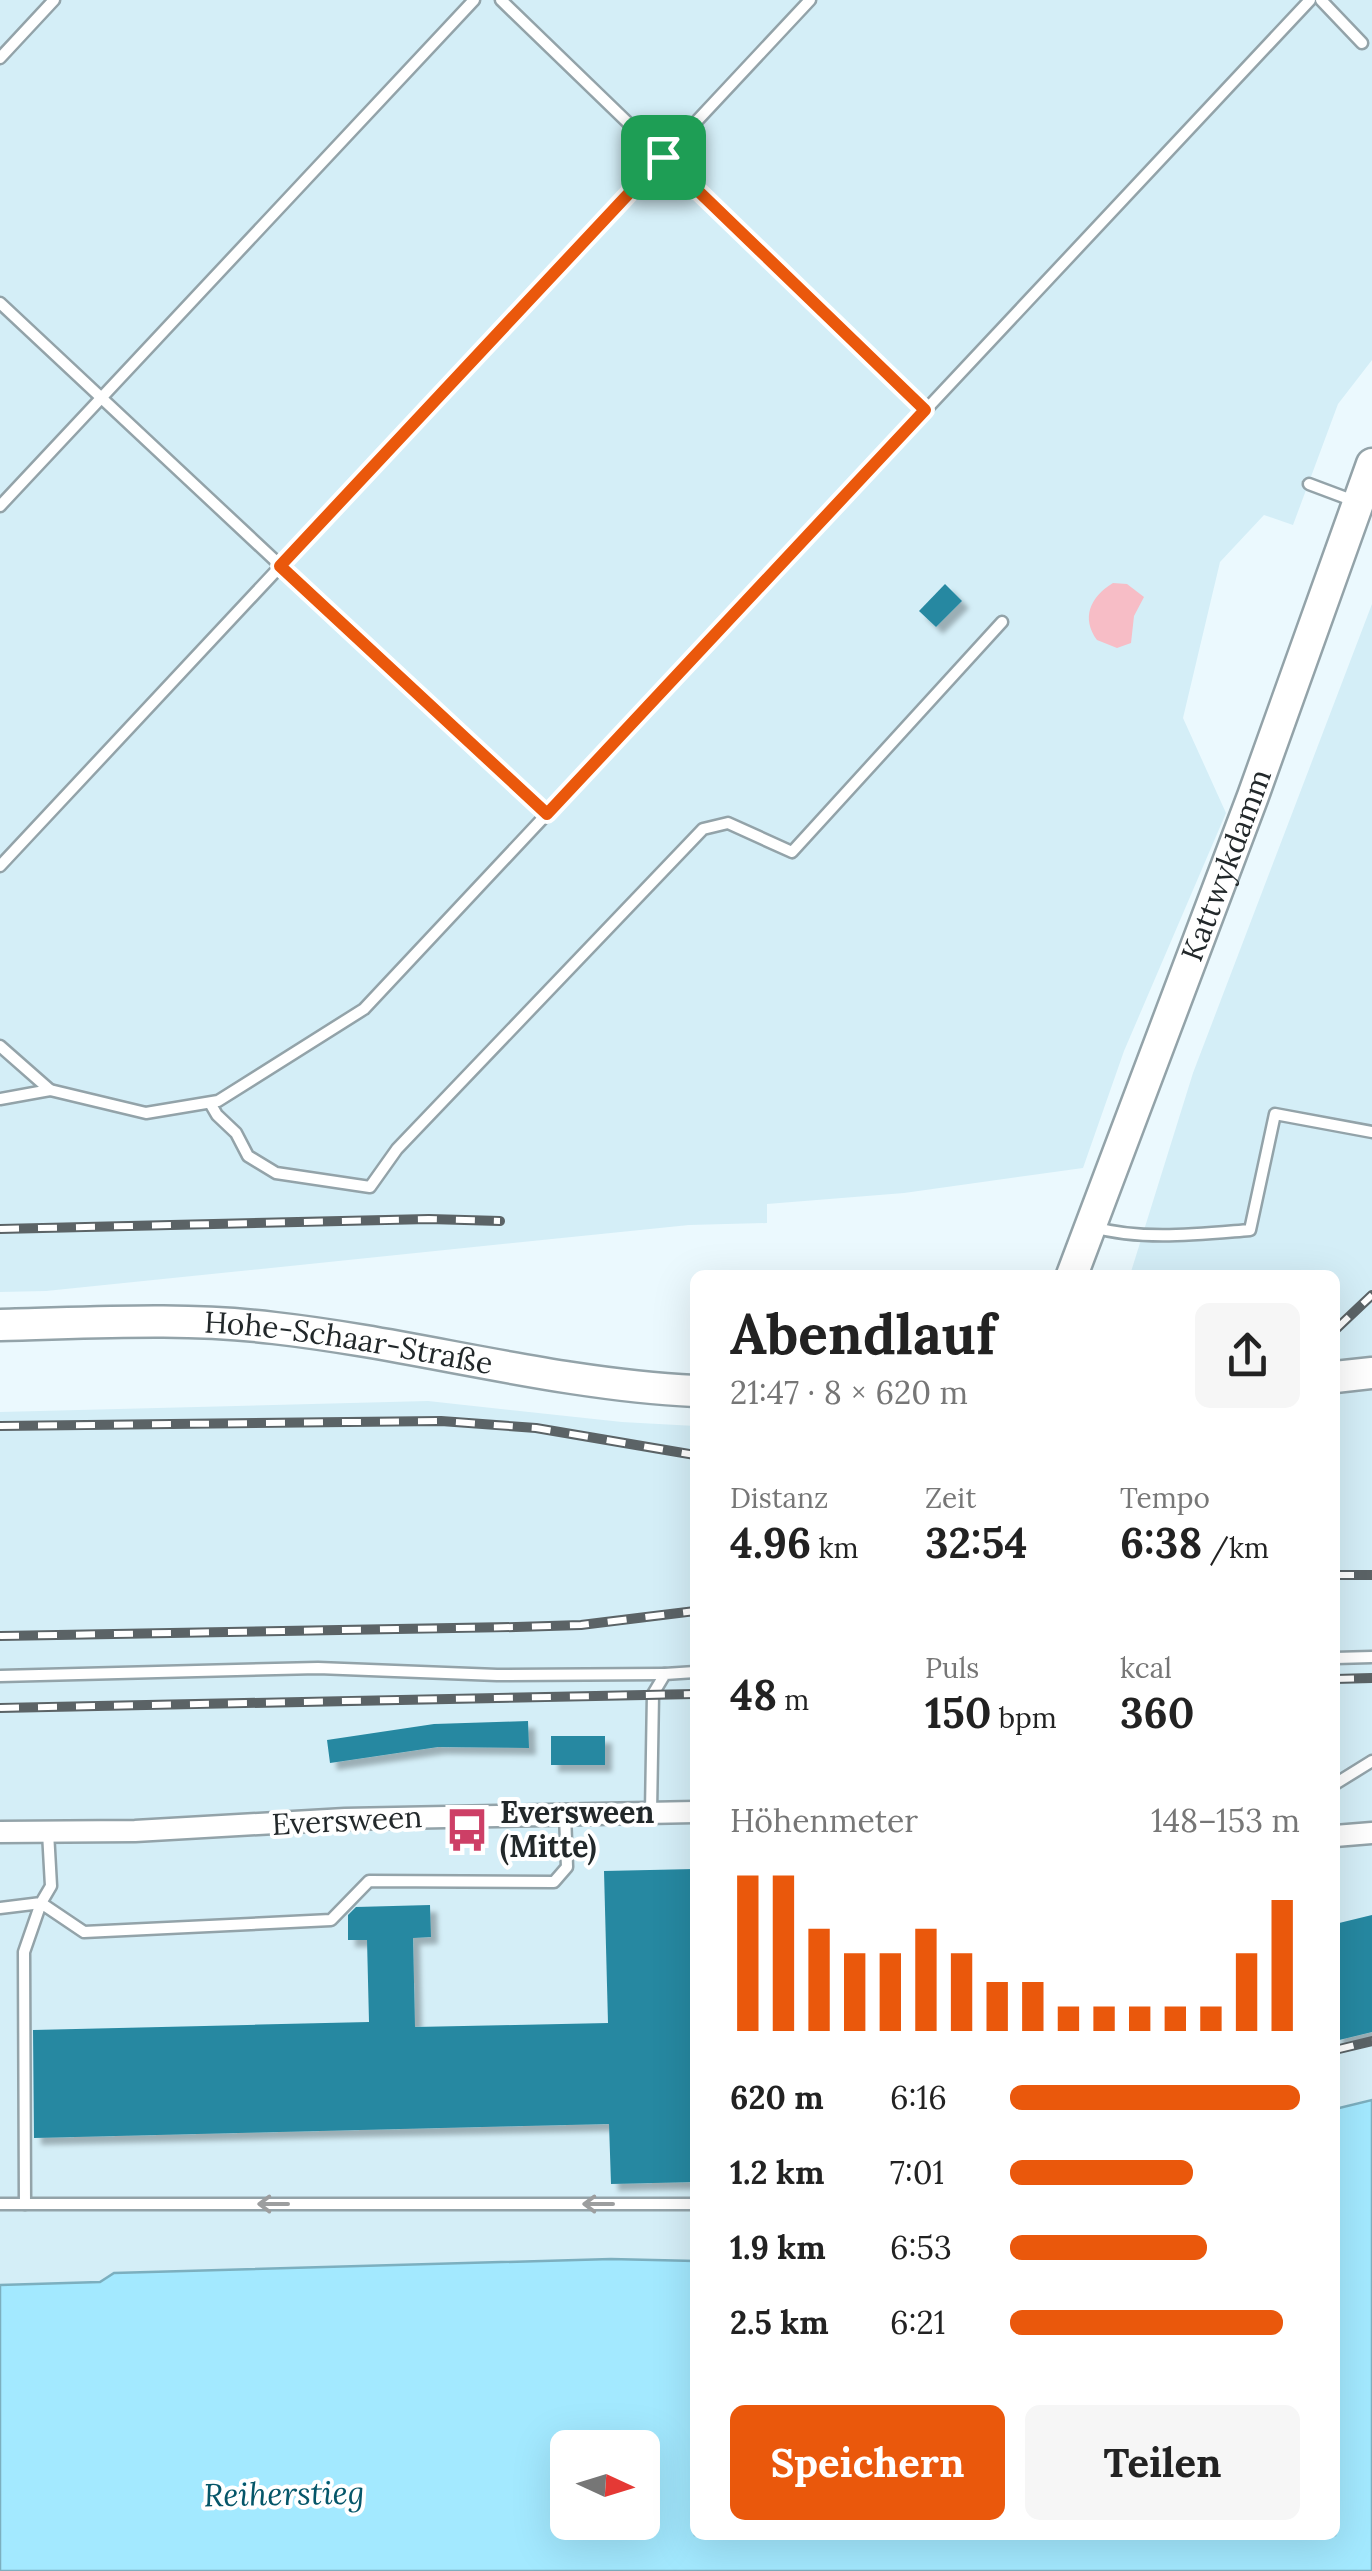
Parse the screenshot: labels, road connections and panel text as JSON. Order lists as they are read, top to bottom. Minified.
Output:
{"streets":{"main road":["Kattwykdamm","Hohe-Schaar-Straße"],"street":["Eversween"]},"water":["Reiherstieg"],"places":{"bus stop":["Eversween (Mitte)"]},"north":"right","page":{"heading":["Abendlauf","21:47 · 8 × 620 m"],"stats":[["Distanz","4.96 km"],["Zeit","32:54"],["Tempo","6:38 /km"],["48 m"],["Puls","150 bpm"],["kcal","360"]],"chart":["Höhenmeter","148–153 m"],"list":[{"name":"620 m","note":"6:16"},{"name":"1.2 km","note":"7:01"},{"name":"1.9 km","note":"6:53"},{"name":"2.5 km","note":"6:21"}],"buttons":["Speichern","Teilen"]}}
